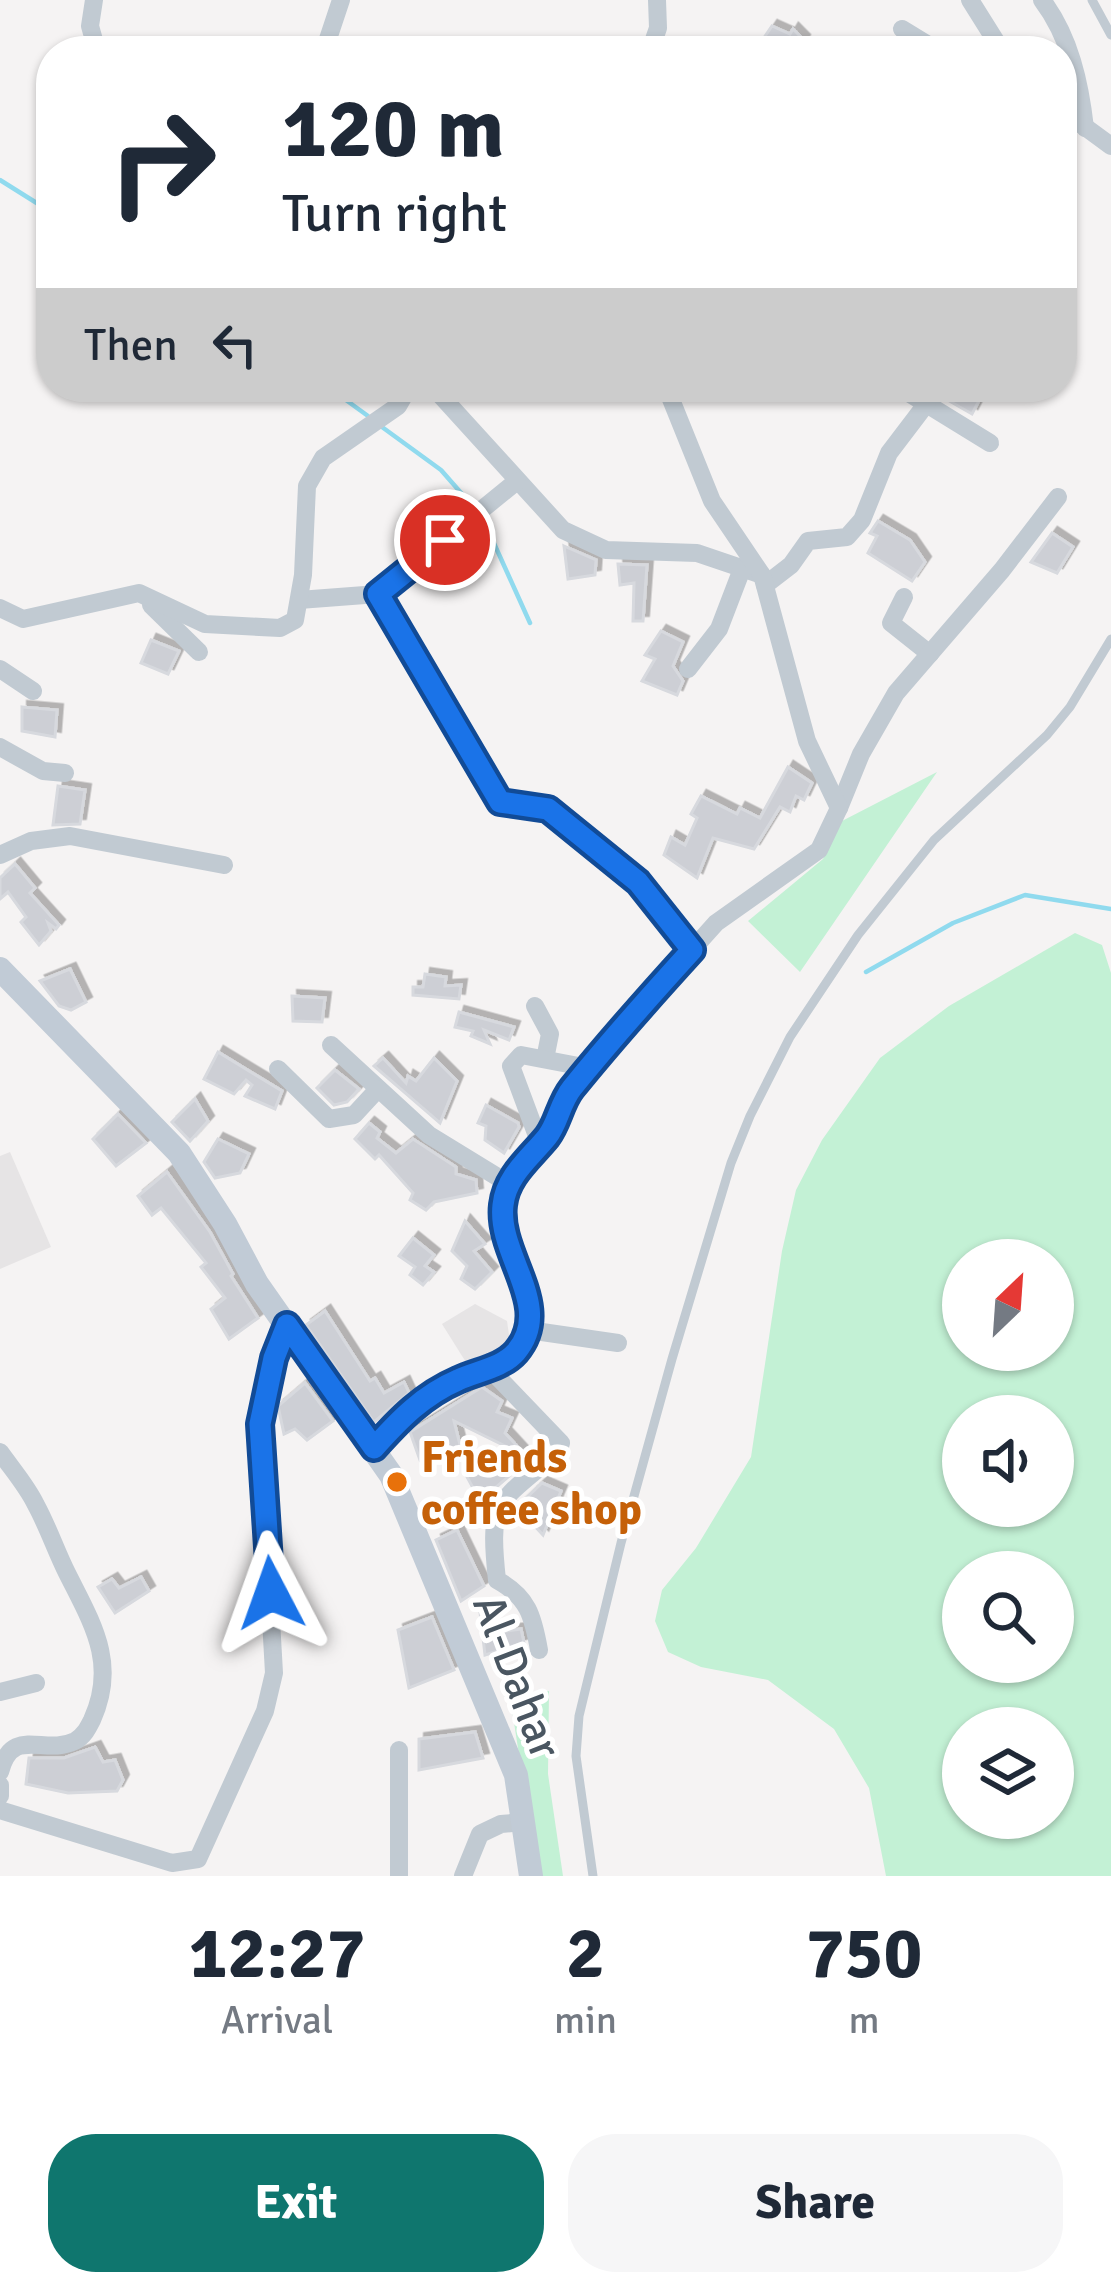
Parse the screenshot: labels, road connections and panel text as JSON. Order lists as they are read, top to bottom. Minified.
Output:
{"streets":{"street":["Al-Dahar"]},"places":["Friends coffee shop"],"north":"top right","page":{"turn":["120 m","Turn right"],"then":"Then","eta":["12:27","Arrival","2","min","750","m"],"buttons":["Exit","Share"]}}
